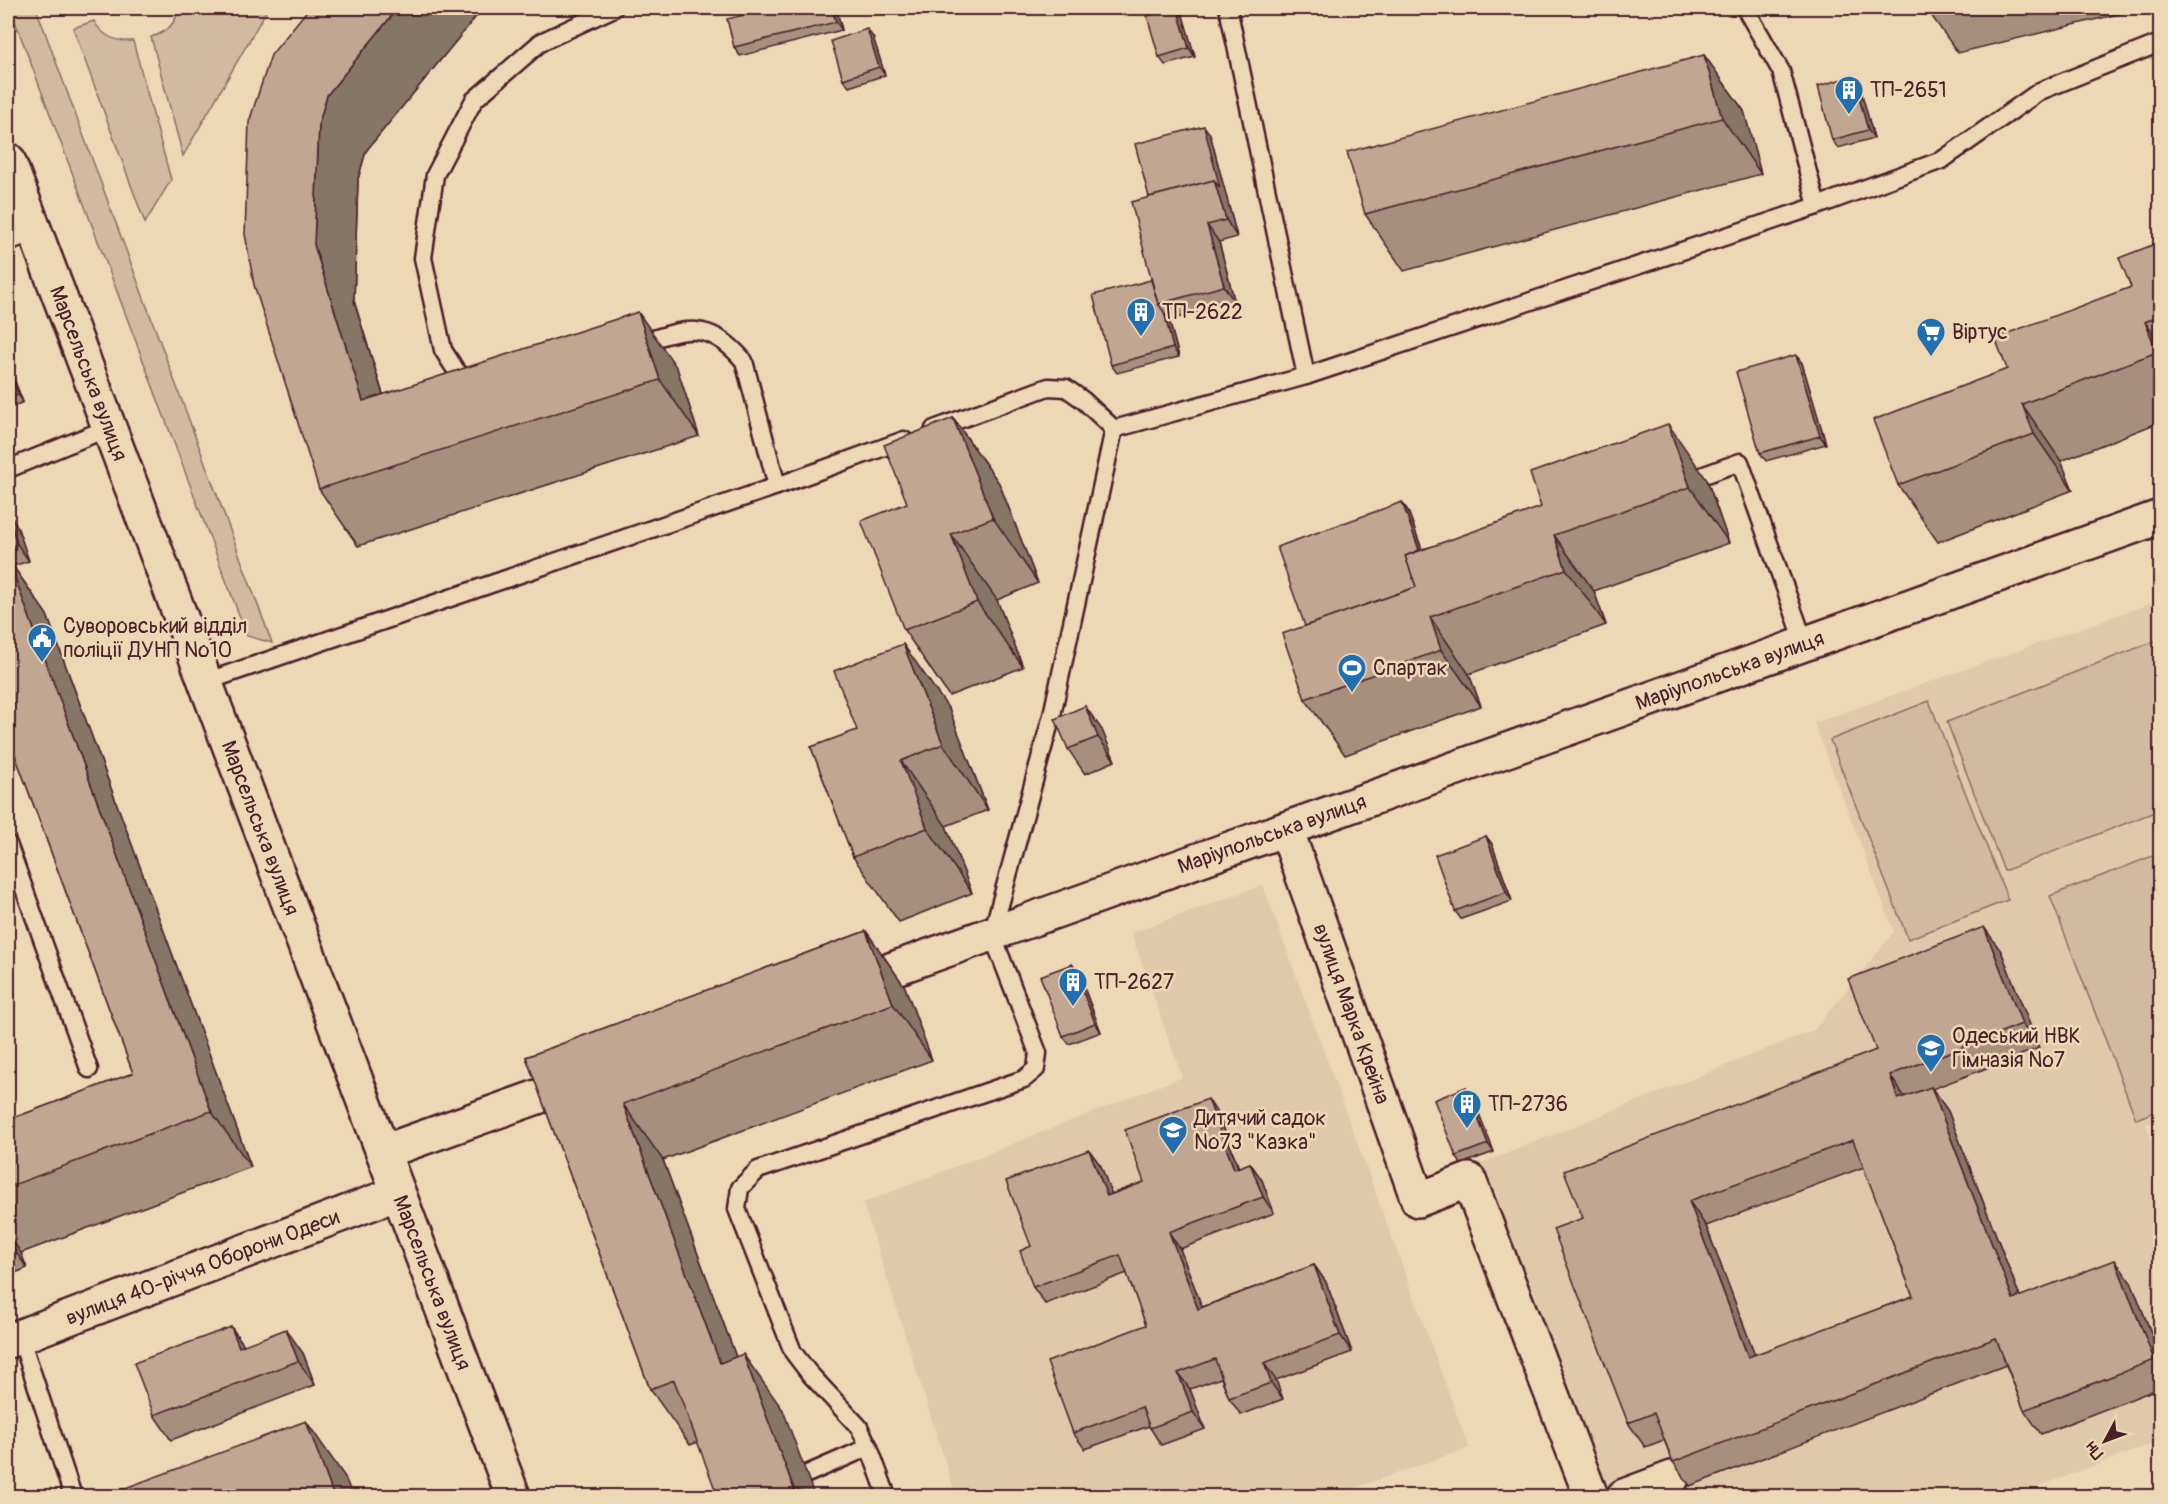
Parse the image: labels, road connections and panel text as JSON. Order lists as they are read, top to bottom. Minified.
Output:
{"streets":{"street":["Марсельська вулиця","Маріупольська вулиця","вулиця Марка Крейна","вулиця 40-річчя Оборони Одеси"]},"crossings":[["Марсельська вулиця","вулиця 40-річчя Оборони Одеси"],["Маріупольська вулиця","вулиця Марка Крейна"]],"places":{"building":["ТП-2651","ТП-2622","ТП-2627","ТП-2736"],"supermarket":["Вiртус"],"public building":["Суворовський відділ поліції ДУНП №10"],"sports":["Спартак"],"school or university":["Одеський НВК Гімназія №7","Дитячий садок №73 \"Казка\""]},"north":"bottom left"}
